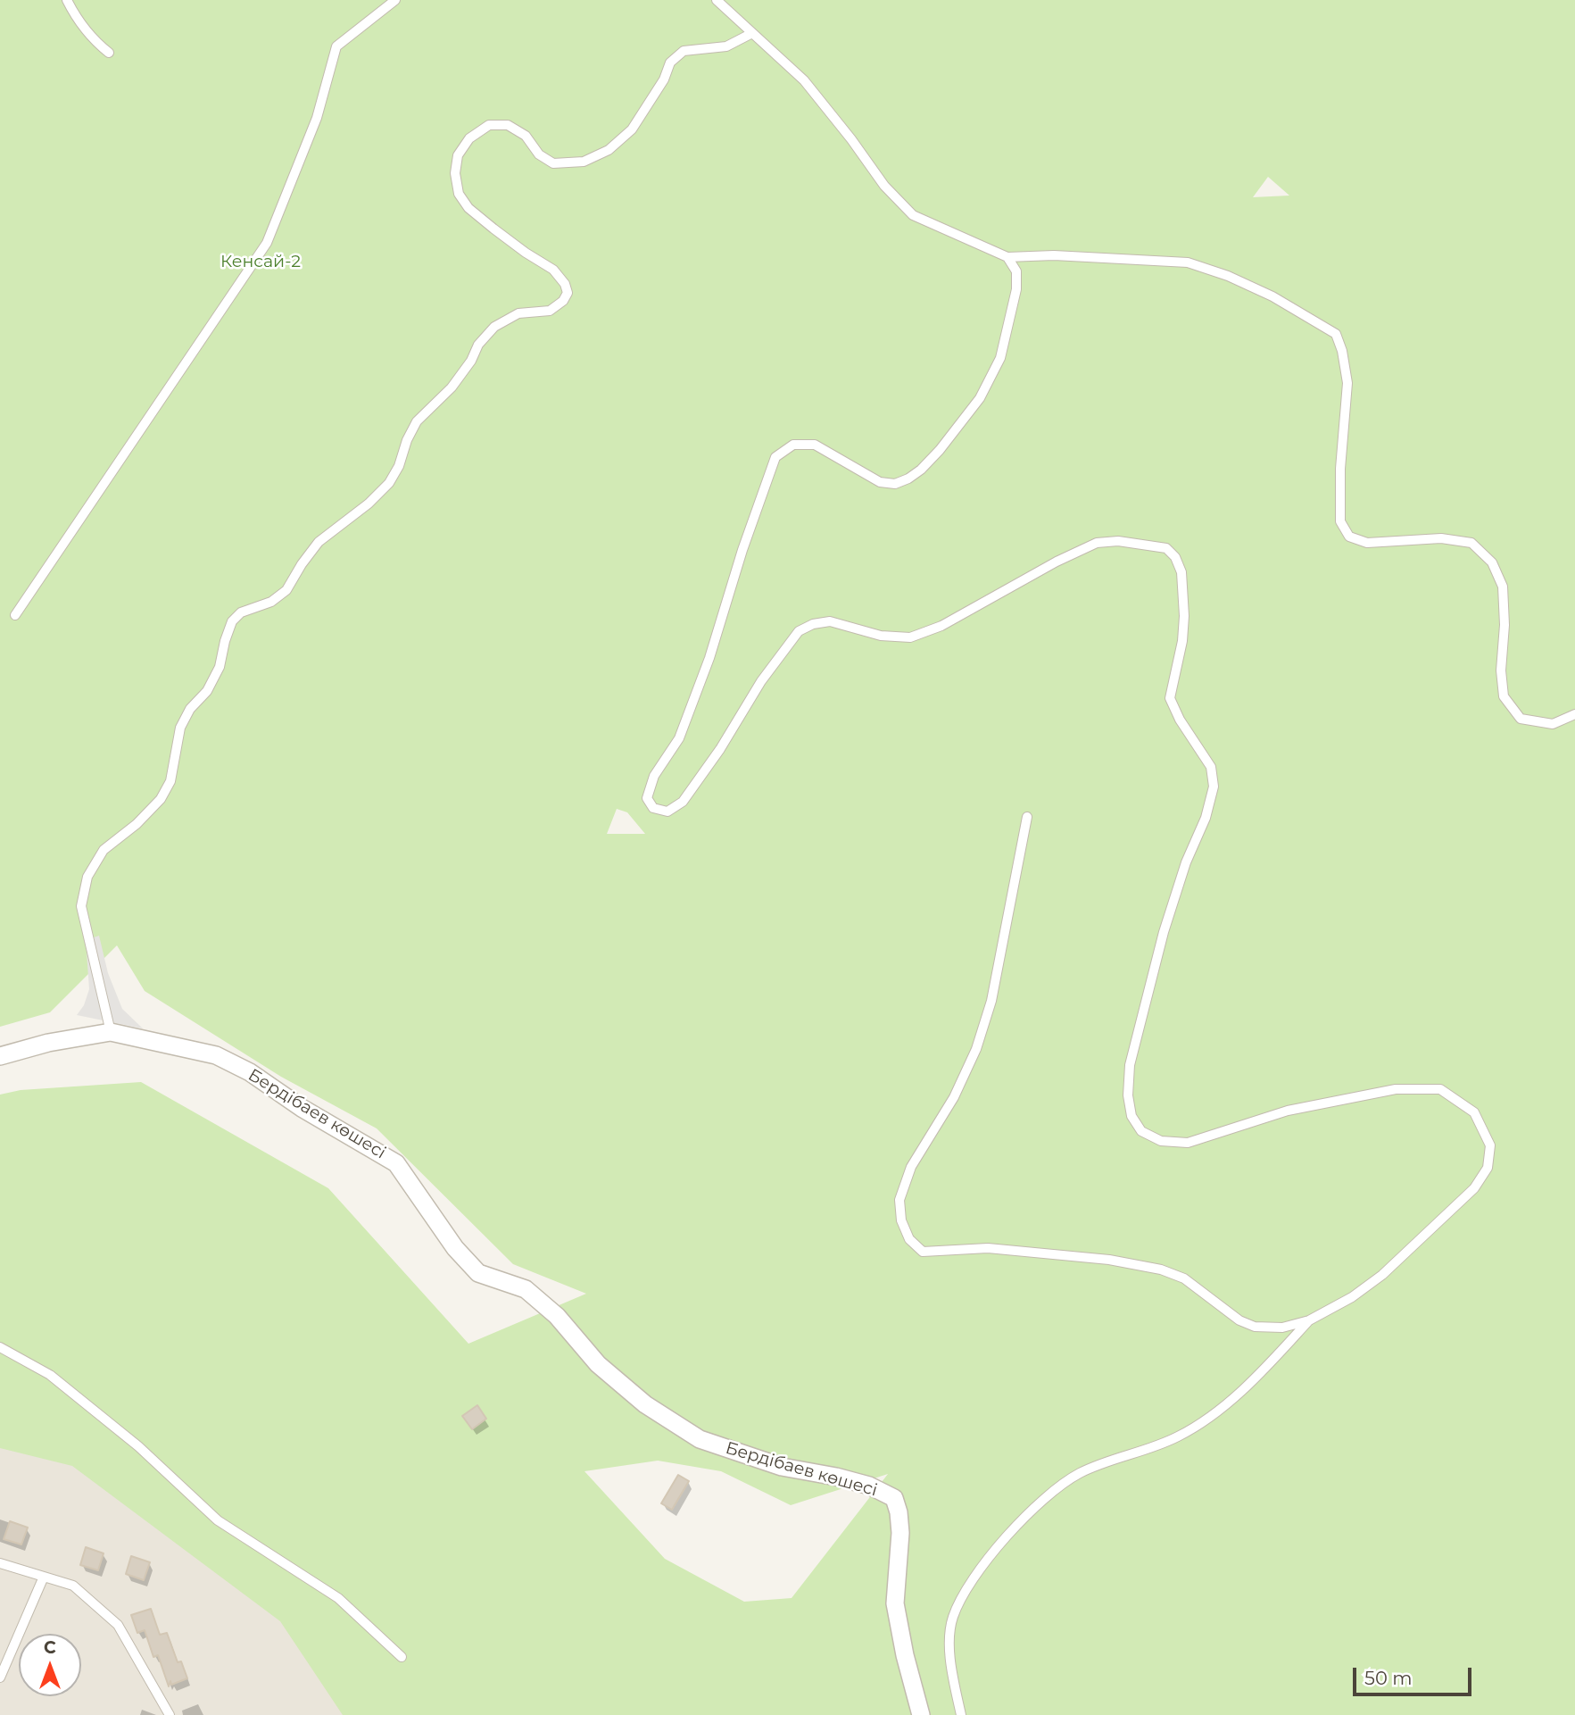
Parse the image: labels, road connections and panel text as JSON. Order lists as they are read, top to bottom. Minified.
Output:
{"streets":{"street":["Бердібаев көшесі"]},"parks":["Кенсай-2"],"scale_bar":"50 m","north":"top"}
